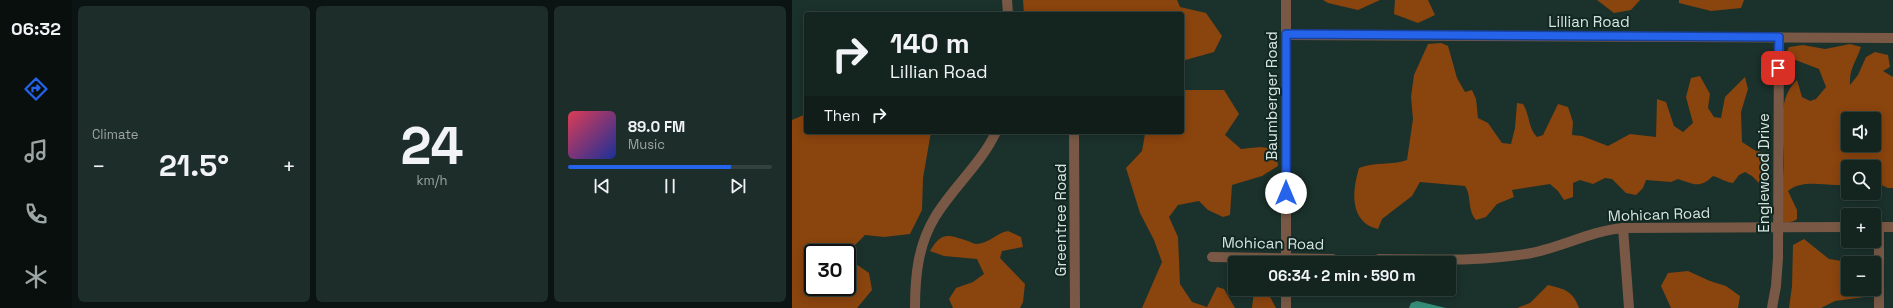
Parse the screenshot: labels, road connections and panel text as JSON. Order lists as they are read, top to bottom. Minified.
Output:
{"streets":{"street":["Lillian Road","Baumberger Road","Englewood Drive","Mohican Road","Greentree Road"]},"crossings":[["Lillian Road","Baumberger Road"],["Lillian Road","Englewood Drive"],["Englewood Drive","Mohican Road"]],"page":{"tabs":"06:32","tile":["Climate",["24","km/h"]],"turn":["140 m","Lillian Road"],"then":"Then","song":["89.0 FM","Music"],"map_buttons":["+","−"],"heat":["−","21.5°","+"],"limit":"30","trip":"06:34 · 2 min · 590 m"}}
